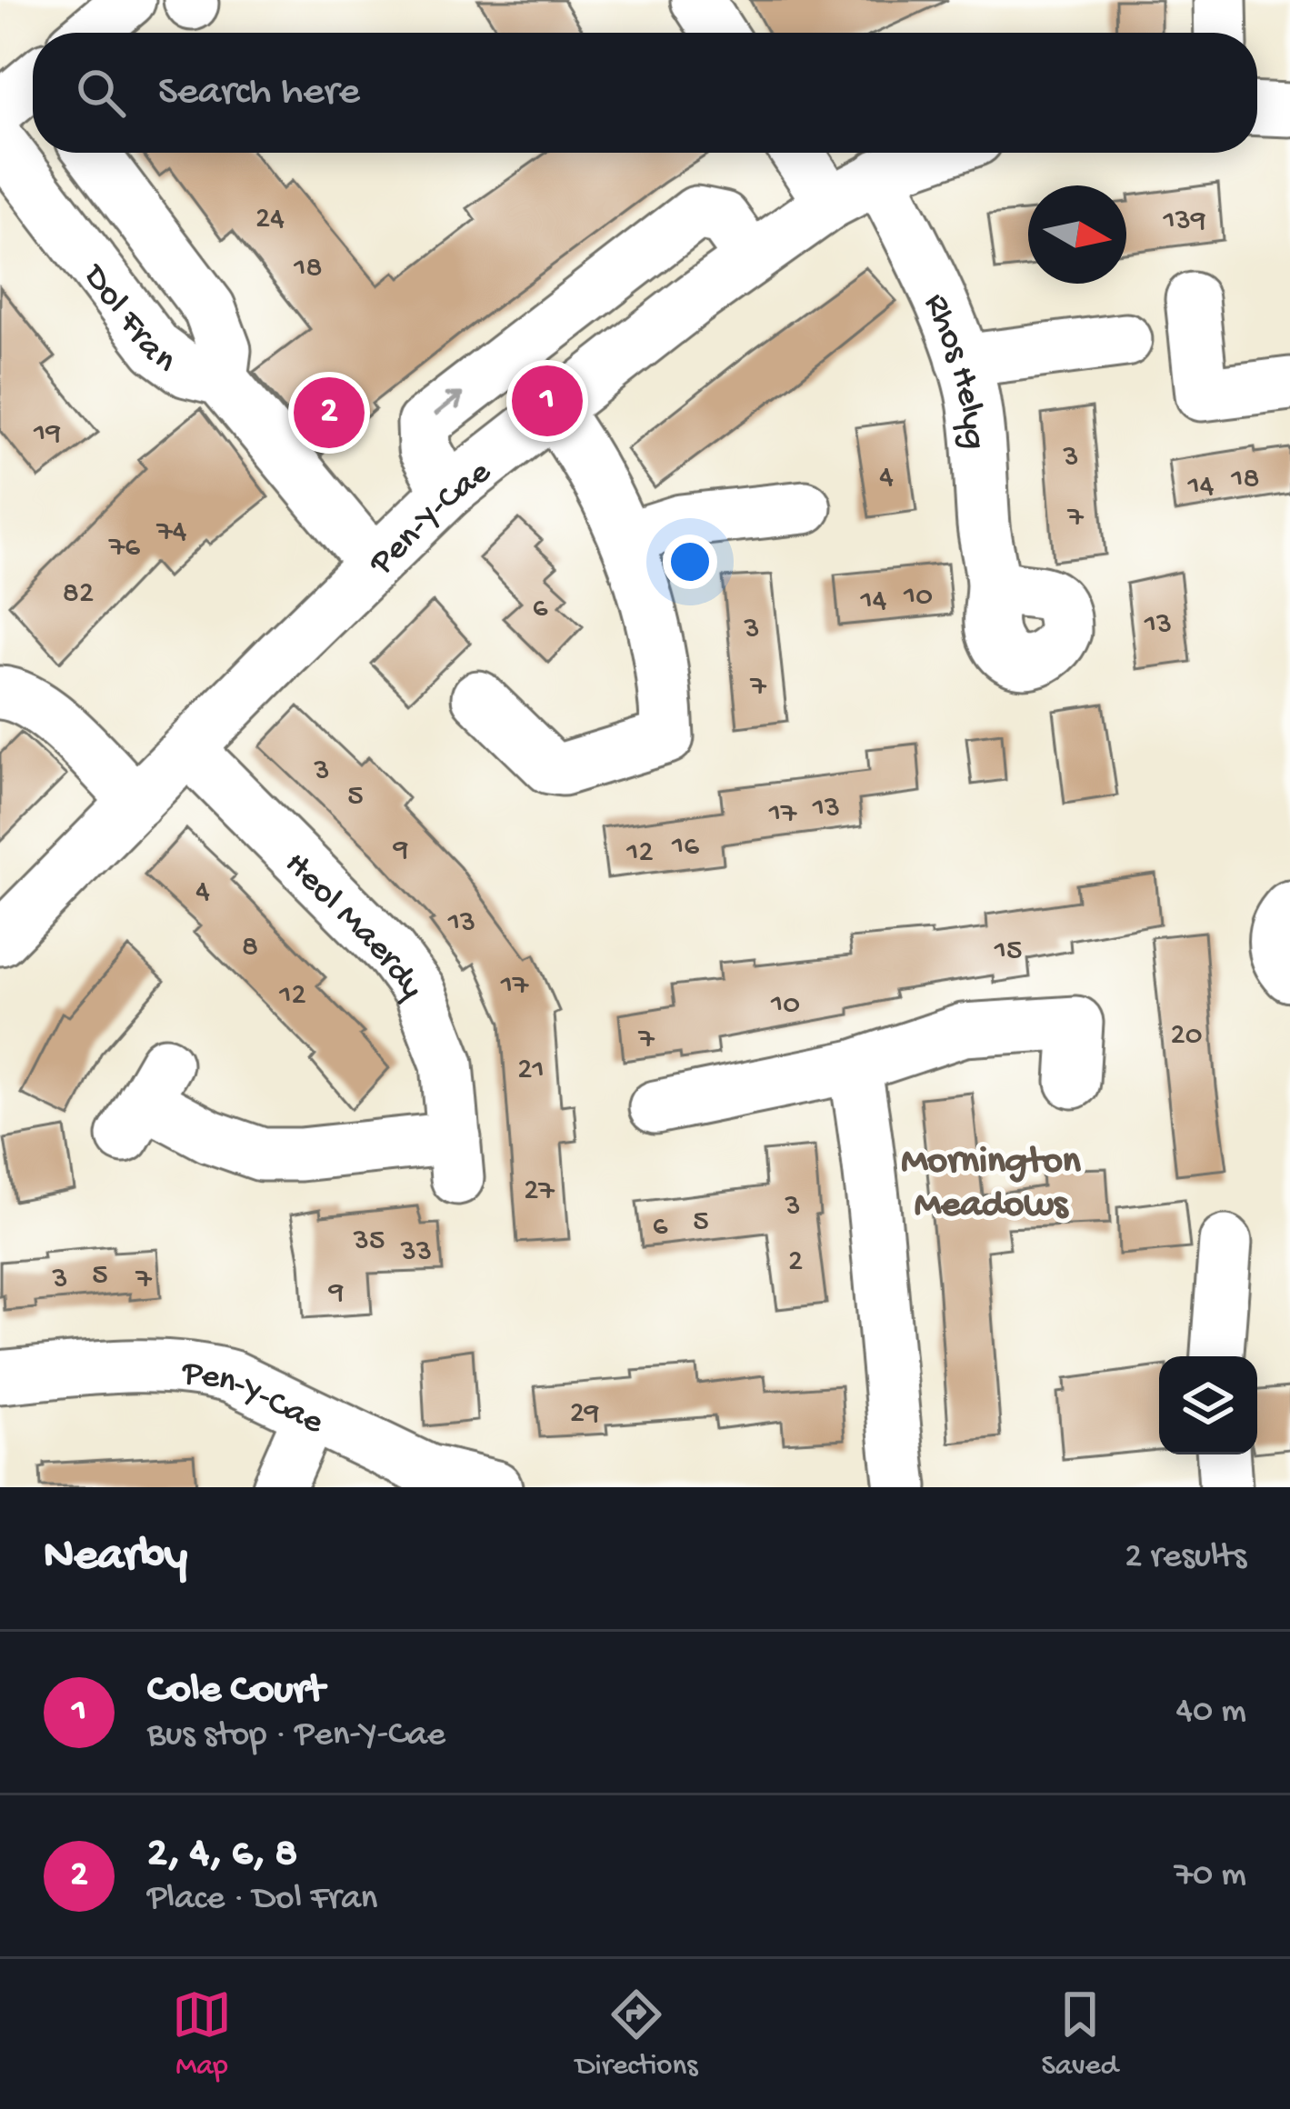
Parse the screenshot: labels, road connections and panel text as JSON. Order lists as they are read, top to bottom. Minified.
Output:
{"streets":{"street":["Dol Fran","Rhos Helyg","Pen-Y-Cae","Heol Maerdy"]},"crossings":[["Dol Fran","Pen-Y-Cae"],["Rhos Helyg","Pen-Y-Cae"],["Pen-Y-Cae","Heol Maerdy"]],"districts":["Mornington Meadows"],"house_numbers":["24","139","18","19","3","4","18","14","7","74","76","82","10","14","6","13","3","7","3","5","13","17","16","9","12","4","13","8","15","17","12","10","20","7","21","27","3","5","6","35","33","2","5","3","7","9","29"],"north":"right","page":{"search":"Search here","pins":["1","2"],"heading":["Nearby","2 results"],"list":[{"mark":"1","name":"Cole Court","note":"Bus stop · Pen-Y-Cae","value":"40 m"},{"mark":"2","name":"2, 4, 6, 8","note":"Place · Dol Fran","value":"70 m"}],"nav":["Map","Directions","Saved"]}}
